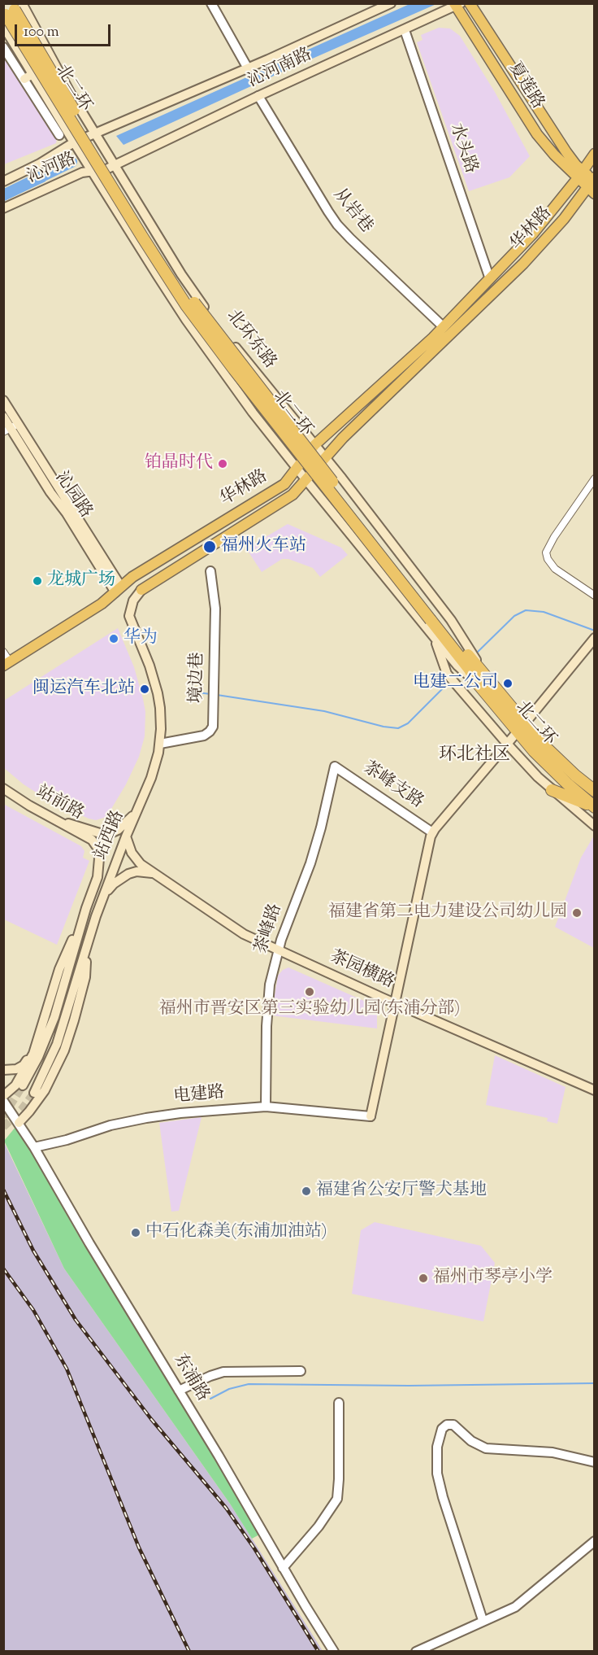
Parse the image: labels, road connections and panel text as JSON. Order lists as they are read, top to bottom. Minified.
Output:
{"streets":{"highway":["北二环"],"main road":["沁河南路","夏莲路","沁河路","华林路","北环东路","站前路","站西路","茶园横路"],"street":["水头路","从岩巷","境边巷","茶峰支路","茶峰路","电建路","东浦路"]},"crossings":[["沁河南路","夏莲路"],["沁河南路","水头路"],["沁河南路","沁河路"],["沁河南路","从岩巷"],["沁河南路","北环东路"],["夏莲路","华林路"],["北二环","北环东路"],["水头路","华林路"],["沁河路","北环东路"],["从岩巷","华林路"],["华林路","北环东路"],["华林路","站西路"],["境边巷","站西路"],["茶峰支路","茶峰路"],["站前路","站西路"],["站西路","茶园横路"],["茶峰路","茶园横路"],["茶峰路","电建路"],["电建路","东浦路"]],"districts":["环北社区"],"places":["铂晶时代","福州火车站","龙城广场","华为","电建二公司","闽运汽车北站","福建省第二电力建设公司幼儿园","福州市晋安区第三实验幼儿园(东浦分部)","福建省公安厅警犬基地","中石化森美(东浦加油站)","福州市琴亭小学"],"scale_bar":"100 m"}
